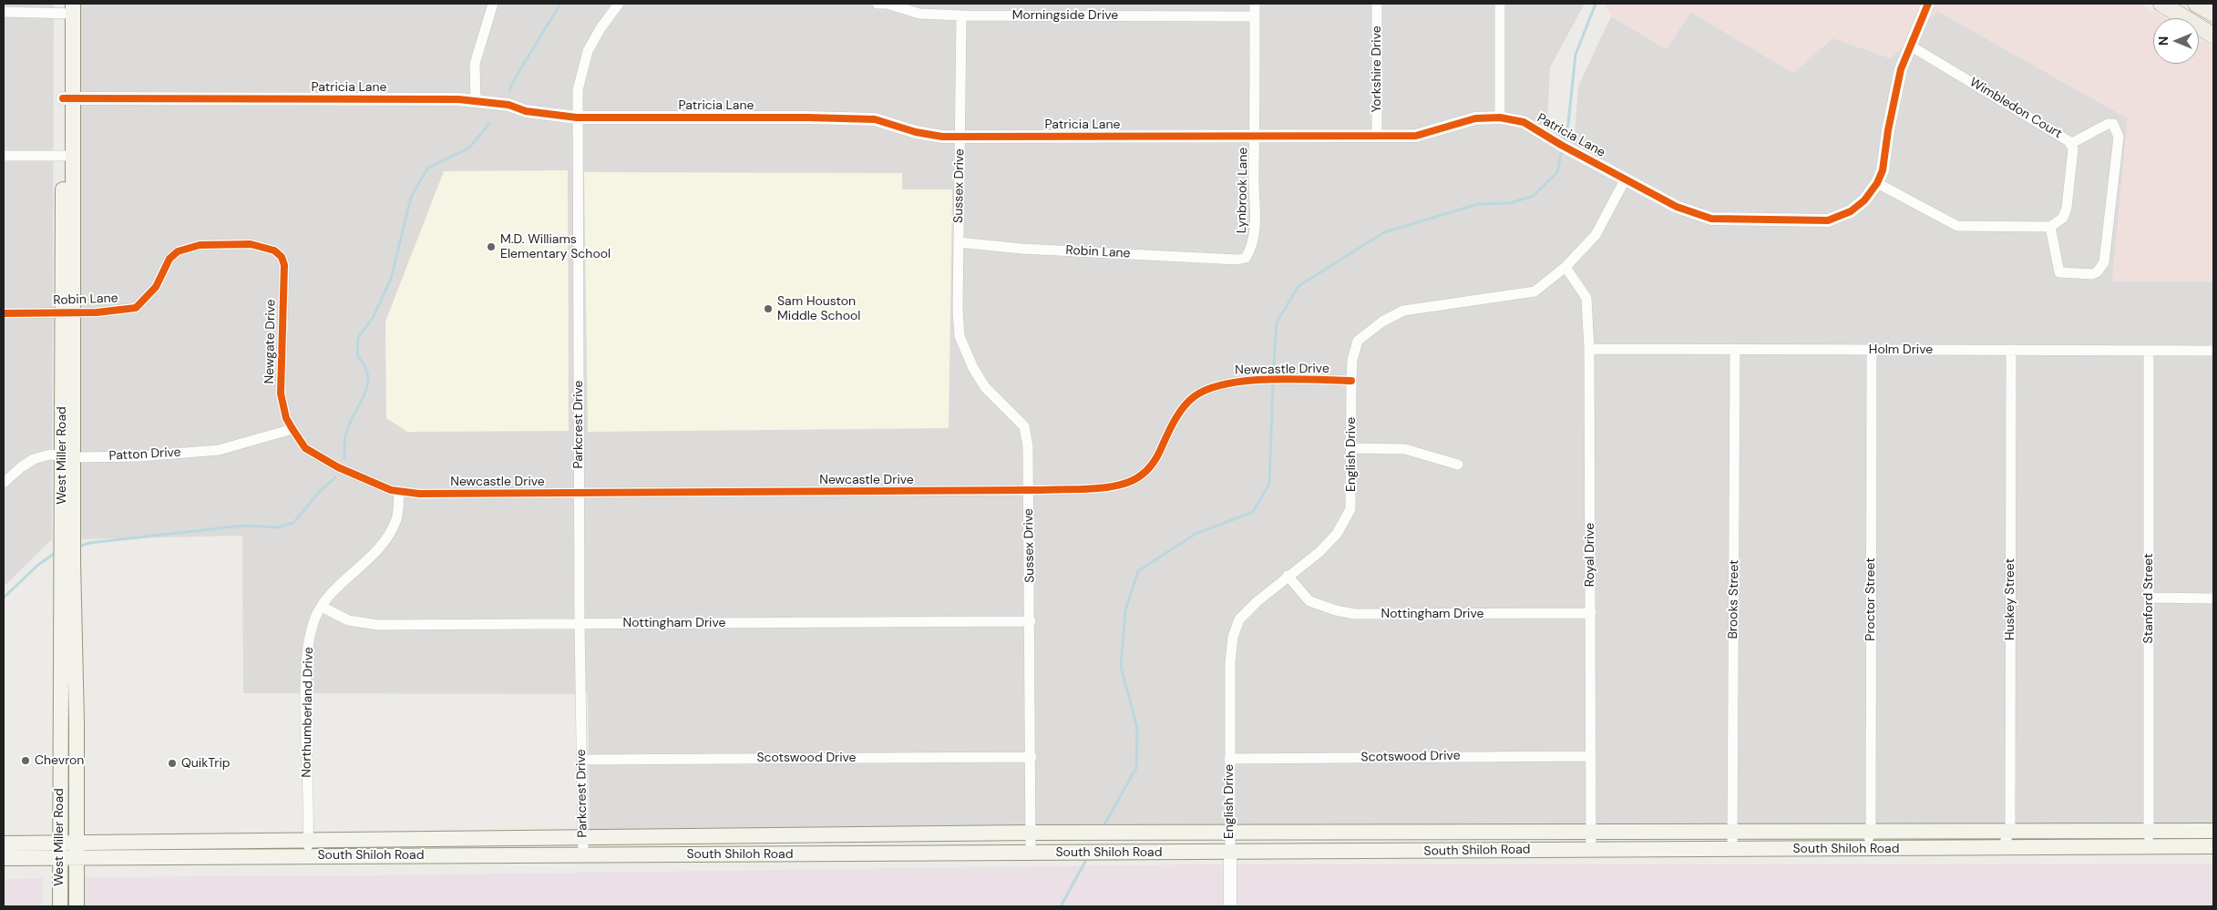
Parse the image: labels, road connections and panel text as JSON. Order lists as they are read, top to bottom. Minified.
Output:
{"streets":{"main road":["West Miller Road","South Shiloh Road"],"street":["Morningside Drive","Yorkshire Drive","Patricia Lane","Wimbledon Court","Sussex Drive","Lynbrook Lane","Robin Lane","Newgate Drive","Holm Drive","Newcastle Drive","Parkcrest Drive","Patton Drive","English Drive","Royal Drive","Stanford Street","Brooks Street","Proctor Street","Huskey Street","Nottingham Drive","Northumberland Drive","Scotswood Drive"]},"crossings":[["Morningside Drive","Sussex Drive"],["Morningside Drive","Lynbrook Lane"],["Yorkshire Drive","Patricia Lane"],["Patricia Lane","Wimbledon Court"],["Patricia Lane","Sussex Drive"],["Patricia Lane","Lynbrook Lane"],["Patricia Lane","Parkcrest Drive"],["Patricia Lane","English Drive"],["Patricia Lane","West Miller Road"],["Sussex Drive","Robin Lane"],["Sussex Drive","Newcastle Drive"],["Sussex Drive","Nottingham Drive"],["Sussex Drive","Scotswood Drive"],["Sussex Drive","South Shiloh Road"],["Lynbrook Lane","Robin Lane"],["Robin Lane","Newgate Drive"],["Robin Lane","West Miller Road"],["Newgate Drive","Newcastle Drive"],["Newgate Drive","Patton Drive"],["Holm Drive","Royal Drive"],["Holm Drive","Stanford Street"],["Holm Drive","Brooks Street"],["Holm Drive","Proctor Street"],["Holm Drive","Huskey Street"],["Newcastle Drive","Parkcrest Drive"],["Newcastle Drive","English Drive"],["Newcastle Drive","Northumberland Drive"],["Parkcrest Drive","Nottingham Drive"],["Parkcrest Drive","Scotswood Drive"],["Parkcrest Drive","South Shiloh Road"],["Patton Drive","West Miller Road"],["English Drive","Royal Drive"],["English Drive","Nottingham Drive"],["English Drive","Scotswood Drive"],["English Drive","South Shiloh Road"],["West Miller Road","South Shiloh Road"],["Royal Drive","Nottingham Drive"],["Royal Drive","Scotswood Drive"],["Royal Drive","South Shiloh Road"],["Stanford Street","South Shiloh Road"],["Brooks Street","South Shiloh Road"],["Proctor Street","South Shiloh Road"],["Huskey Street","South Shiloh Road"],["Nottingham Drive","Northumberland Drive"],["Northumberland Drive","South Shiloh Road"]],"places":["M.D. Williams Elementary School","Sam Houston Middle School","Chevron","QuikTrip"],"north":"left"}
